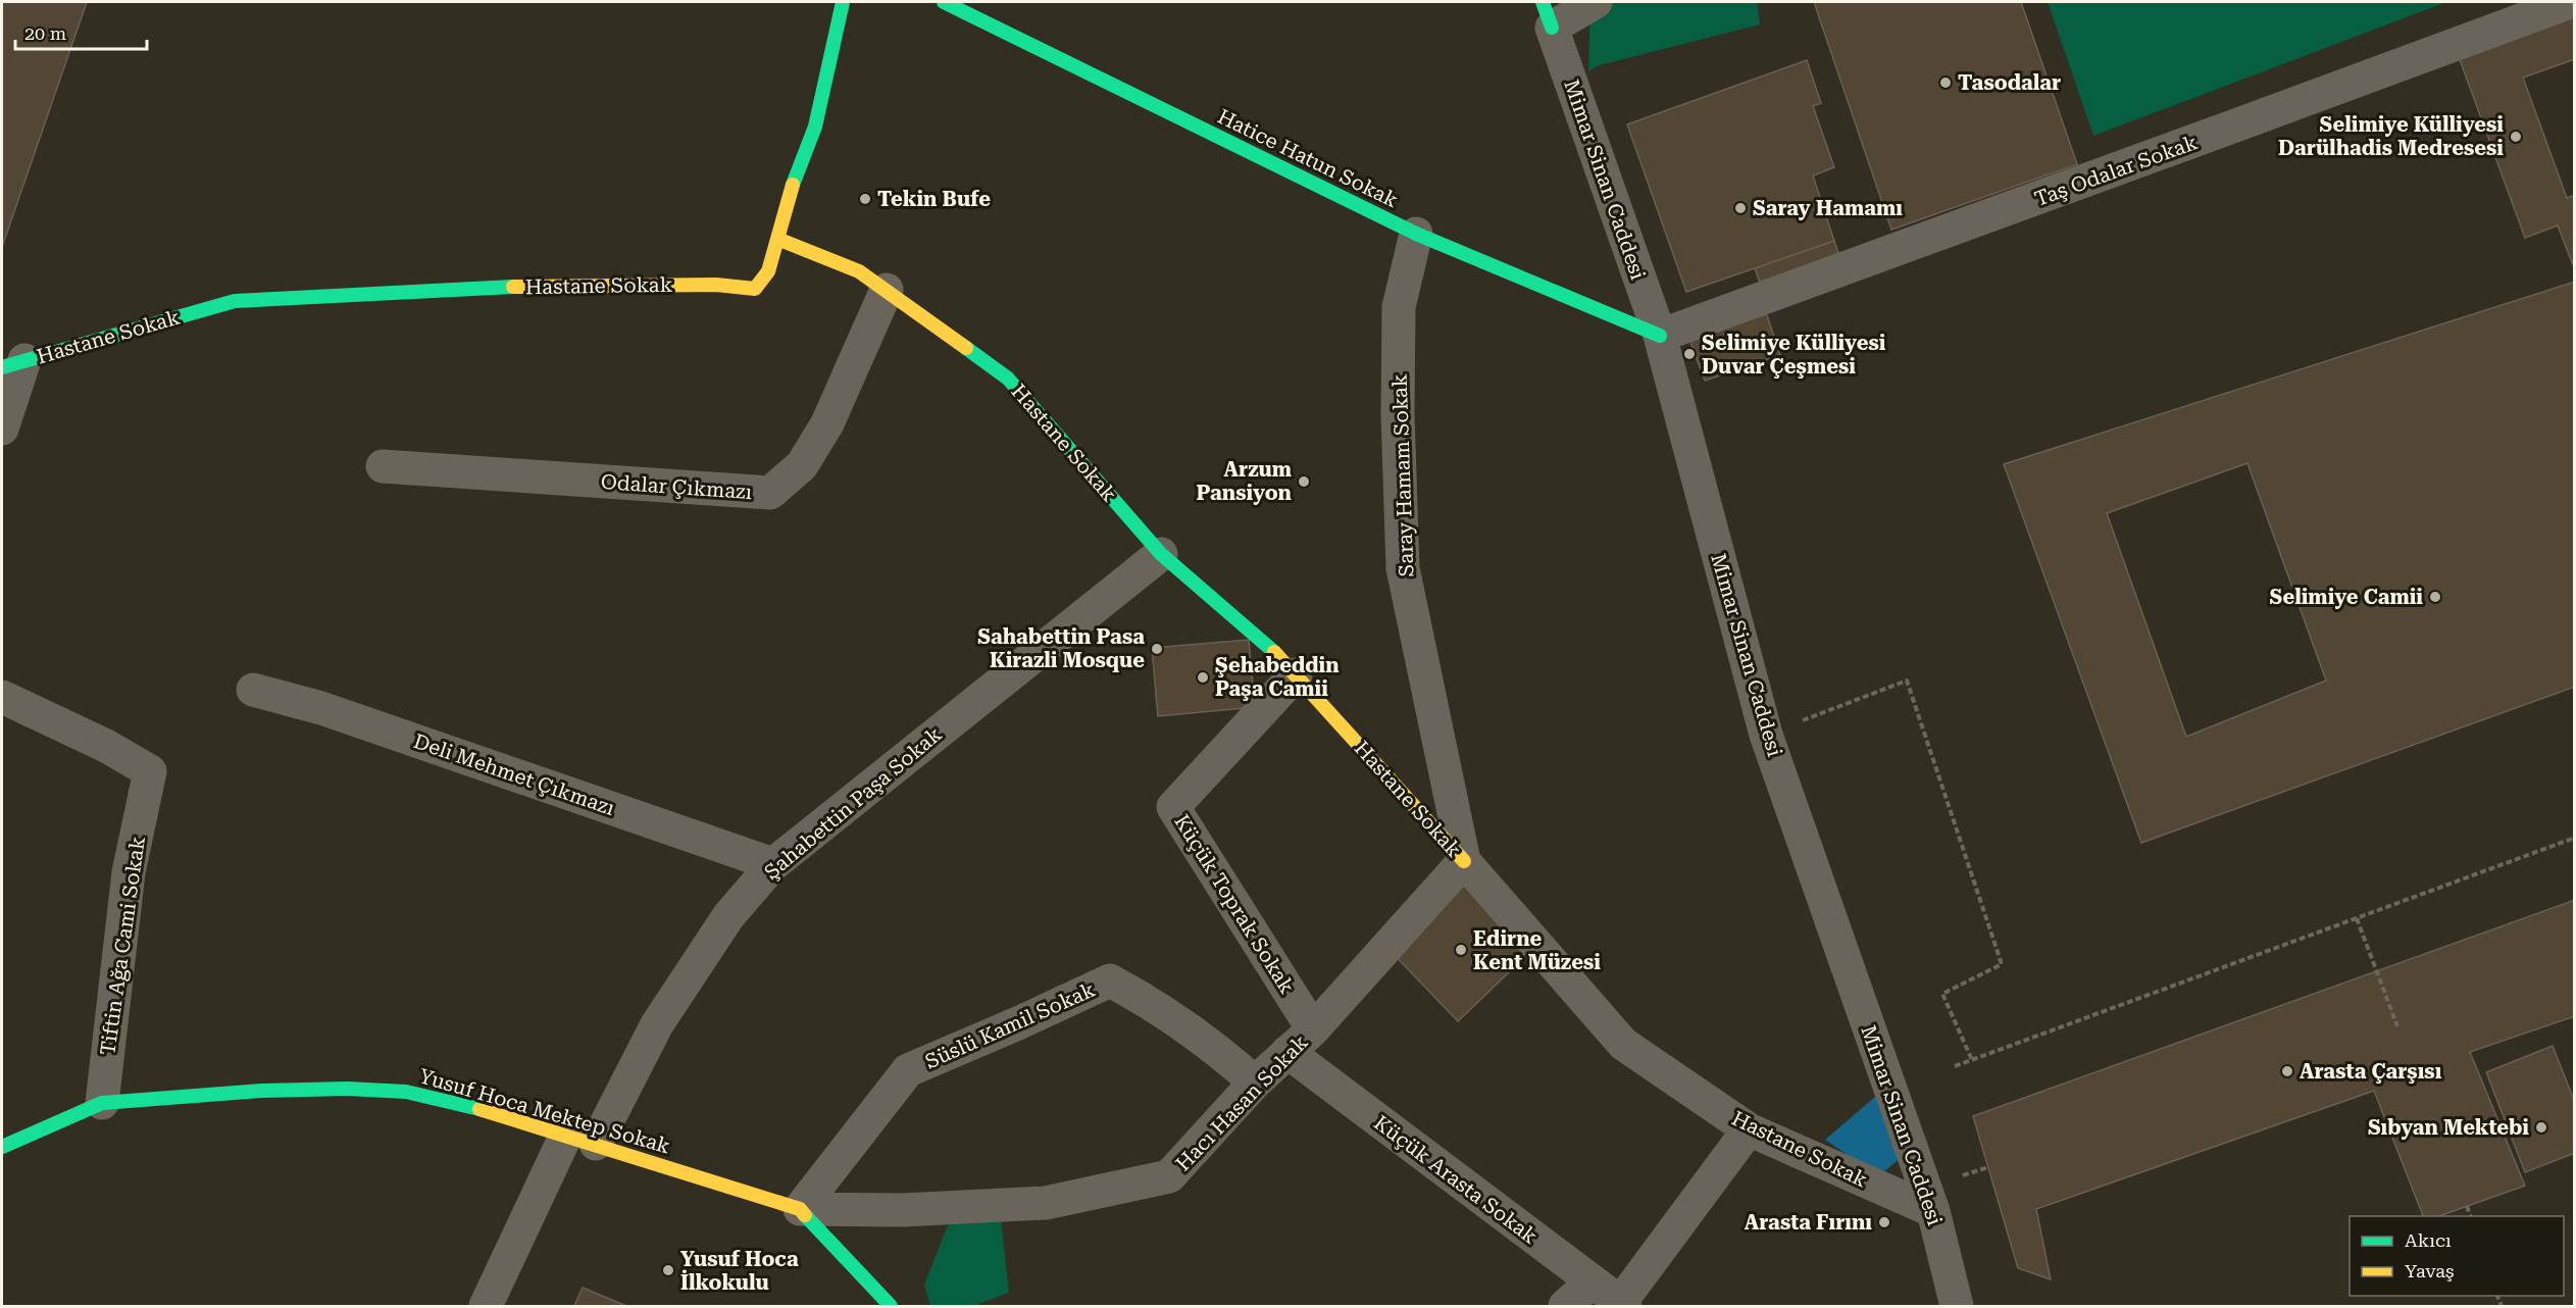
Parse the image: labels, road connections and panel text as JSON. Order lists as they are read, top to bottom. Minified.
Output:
{"streets":{"street":["Hatice Hatun Sokak","Taş Odalar Sokak","Mimar Sinan Caddesi","Hastane Sokak","Saray Hamam Sokak","Odalar Çıkmazı","Deli Mehmet Çıkmazı","Şahabettin Paşa Sokak","Küçük Toprak Sokak","Tiftin Ağa Cami Sokak","Süslü Kamil Sokak","Hacı Hasan Sokak","Yusuf Hoca Mektep Sokak","Küçük Arasta Sokak"]},"crossings":[["Hatice Hatun Sokak","Taş Odalar Sokak"],["Hatice Hatun Sokak","Mimar Sinan Caddesi"],["Hatice Hatun Sokak","Saray Hamam Sokak"],["Taş Odalar Sokak","Mimar Sinan Caddesi"],["Mimar Sinan Caddesi","Hastane Sokak"],["Hastane Sokak","Saray Hamam Sokak"],["Hastane Sokak","Odalar Çıkmazı"],["Hastane Sokak","Şahabettin Paşa Sokak"],["Hastane Sokak","Küçük Toprak Sokak"],["Hastane Sokak","Hacı Hasan Sokak"],["Saray Hamam Sokak","Hacı Hasan Sokak"],["Deli Mehmet Çıkmazı","Şahabettin Paşa Sokak"],["Şahabettin Paşa Sokak","Yusuf Hoca Mektep Sokak"],["Küçük Toprak Sokak","Hacı Hasan Sokak"],["Tiftin Ağa Cami Sokak","Yusuf Hoca Mektep Sokak"],["Süslü Kamil Sokak","Hacı Hasan Sokak"],["Süslü Kamil Sokak","Yusuf Hoca Mektep Sokak"],["Hacı Hasan Sokak","Yusuf Hoca Mektep Sokak"],["Hacı Hasan Sokak","Küçük Arasta Sokak"]],"places":["Tasodalar","Selimiye Külliyesi Darülhadis Medresesi","Tekin Bufe","Saray Hamamı","Selimiye Külliyesi Duvar Çeşmesi","Arzum Pansiyon","Selimiye Camii","Sahabettin Pasa Kirazli Mosque","Şehabeddin Paşa Camii","Edirne Kent Müzesi","Arasta Çarşısı","Sıbyan Mektebi","Arasta Fırını","Yusuf Hoca İlkokulu"],"legend":["Akıcı","Yavaş"],"scale_bar":"20 m"}
